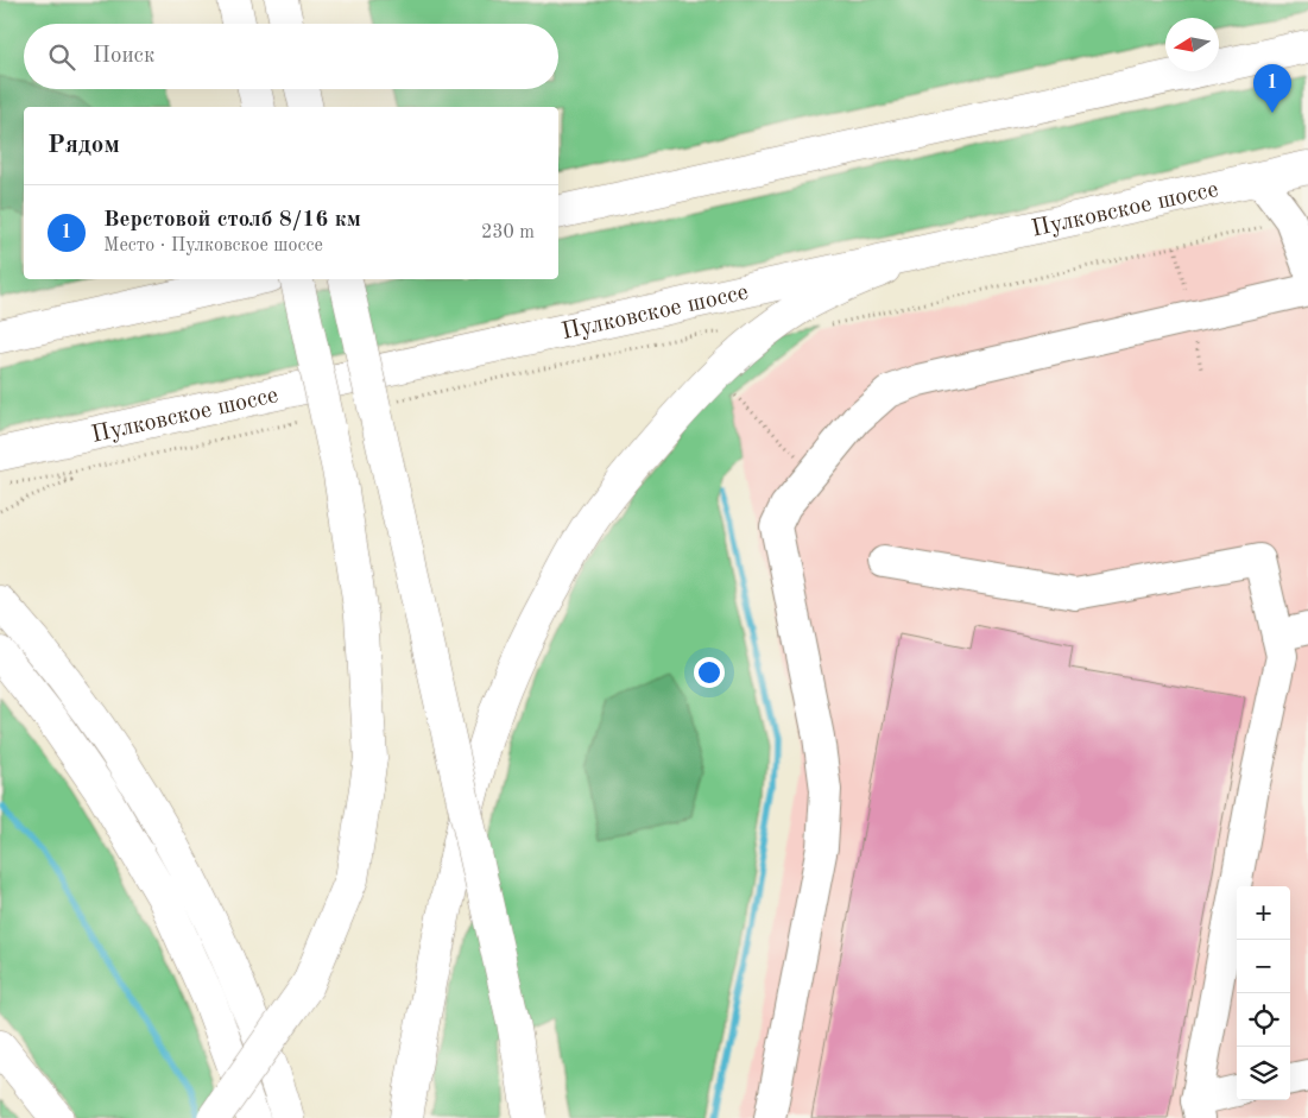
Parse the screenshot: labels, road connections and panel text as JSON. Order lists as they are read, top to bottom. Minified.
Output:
{"streets":{"main road":["Пулковское шоссе"]},"north":"left","page":{"search":"Поиск","pins":"1","heading":"Рядом","list":[{"mark":"1","name":"Верстовой столб 8/16 км","note":"Место · Пулковское шоссе","value":"230 m"}],"map_buttons":["+","−"]}}
